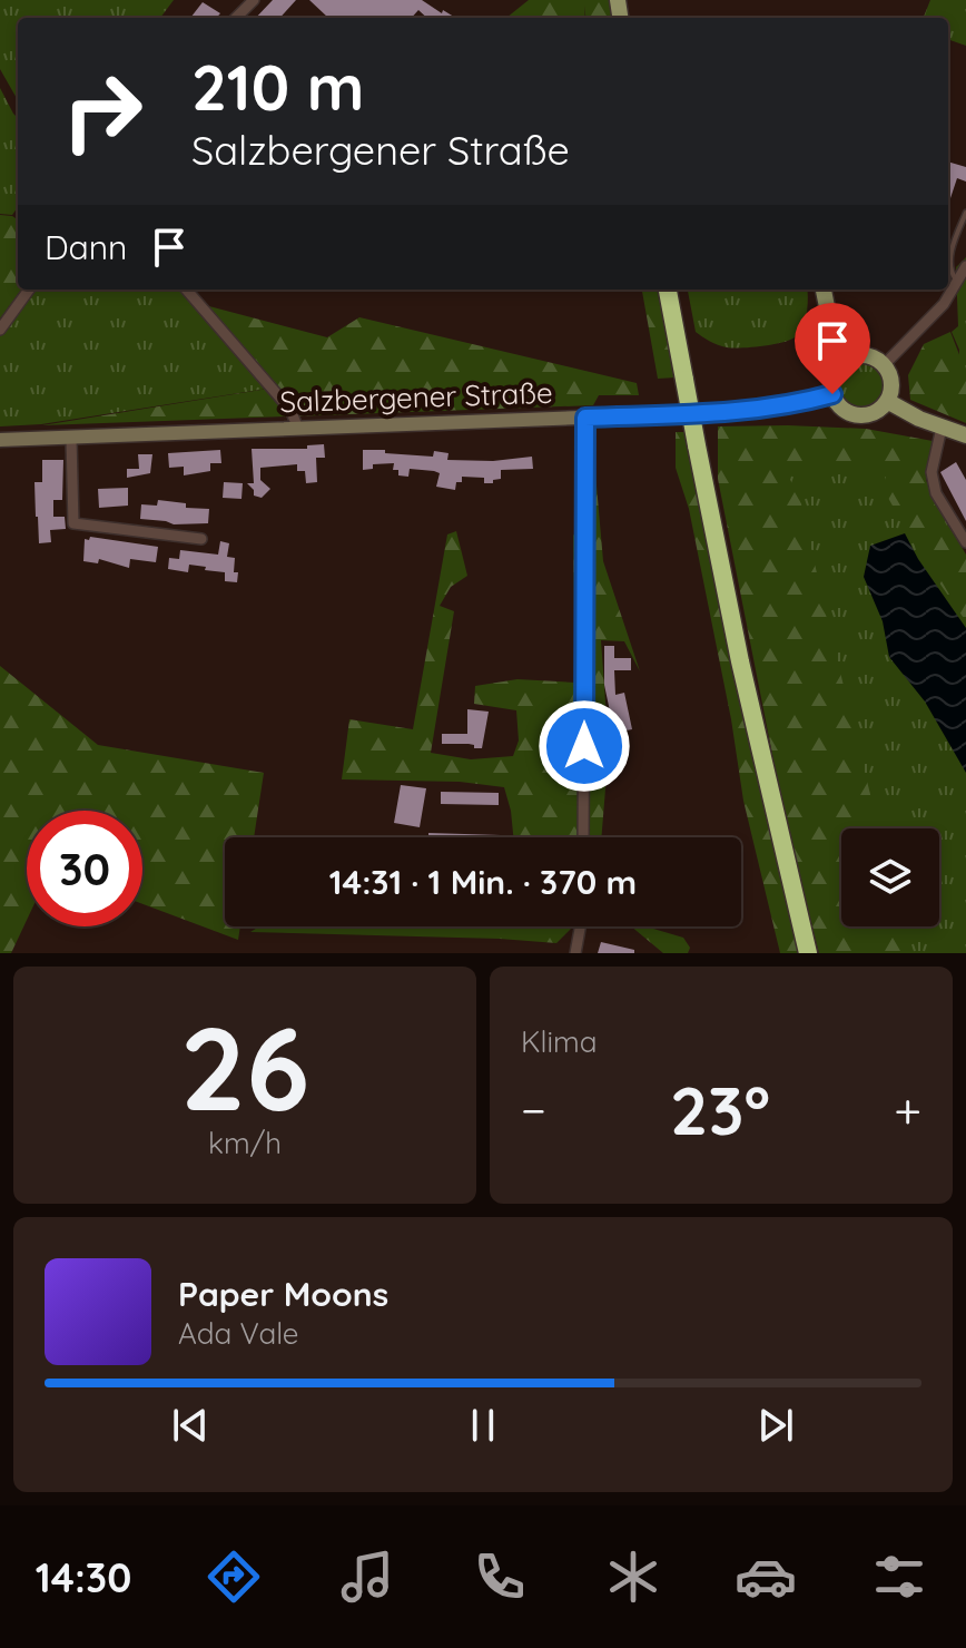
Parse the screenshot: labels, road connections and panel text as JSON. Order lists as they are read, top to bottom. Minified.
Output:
{"streets":{"main road":["Salzbergener Straße"]},"page":{"turn":["210 m","Salzbergener Straße"],"then":"Dann","limit":"30","trip":"14:31 · 1 Min. · 370 m","tile":[["26","km/h"],"Klima"],"heat":["−","23°","+"],"song":["Paper Moons","Ada Vale"],"tabs":"14:30"}}
